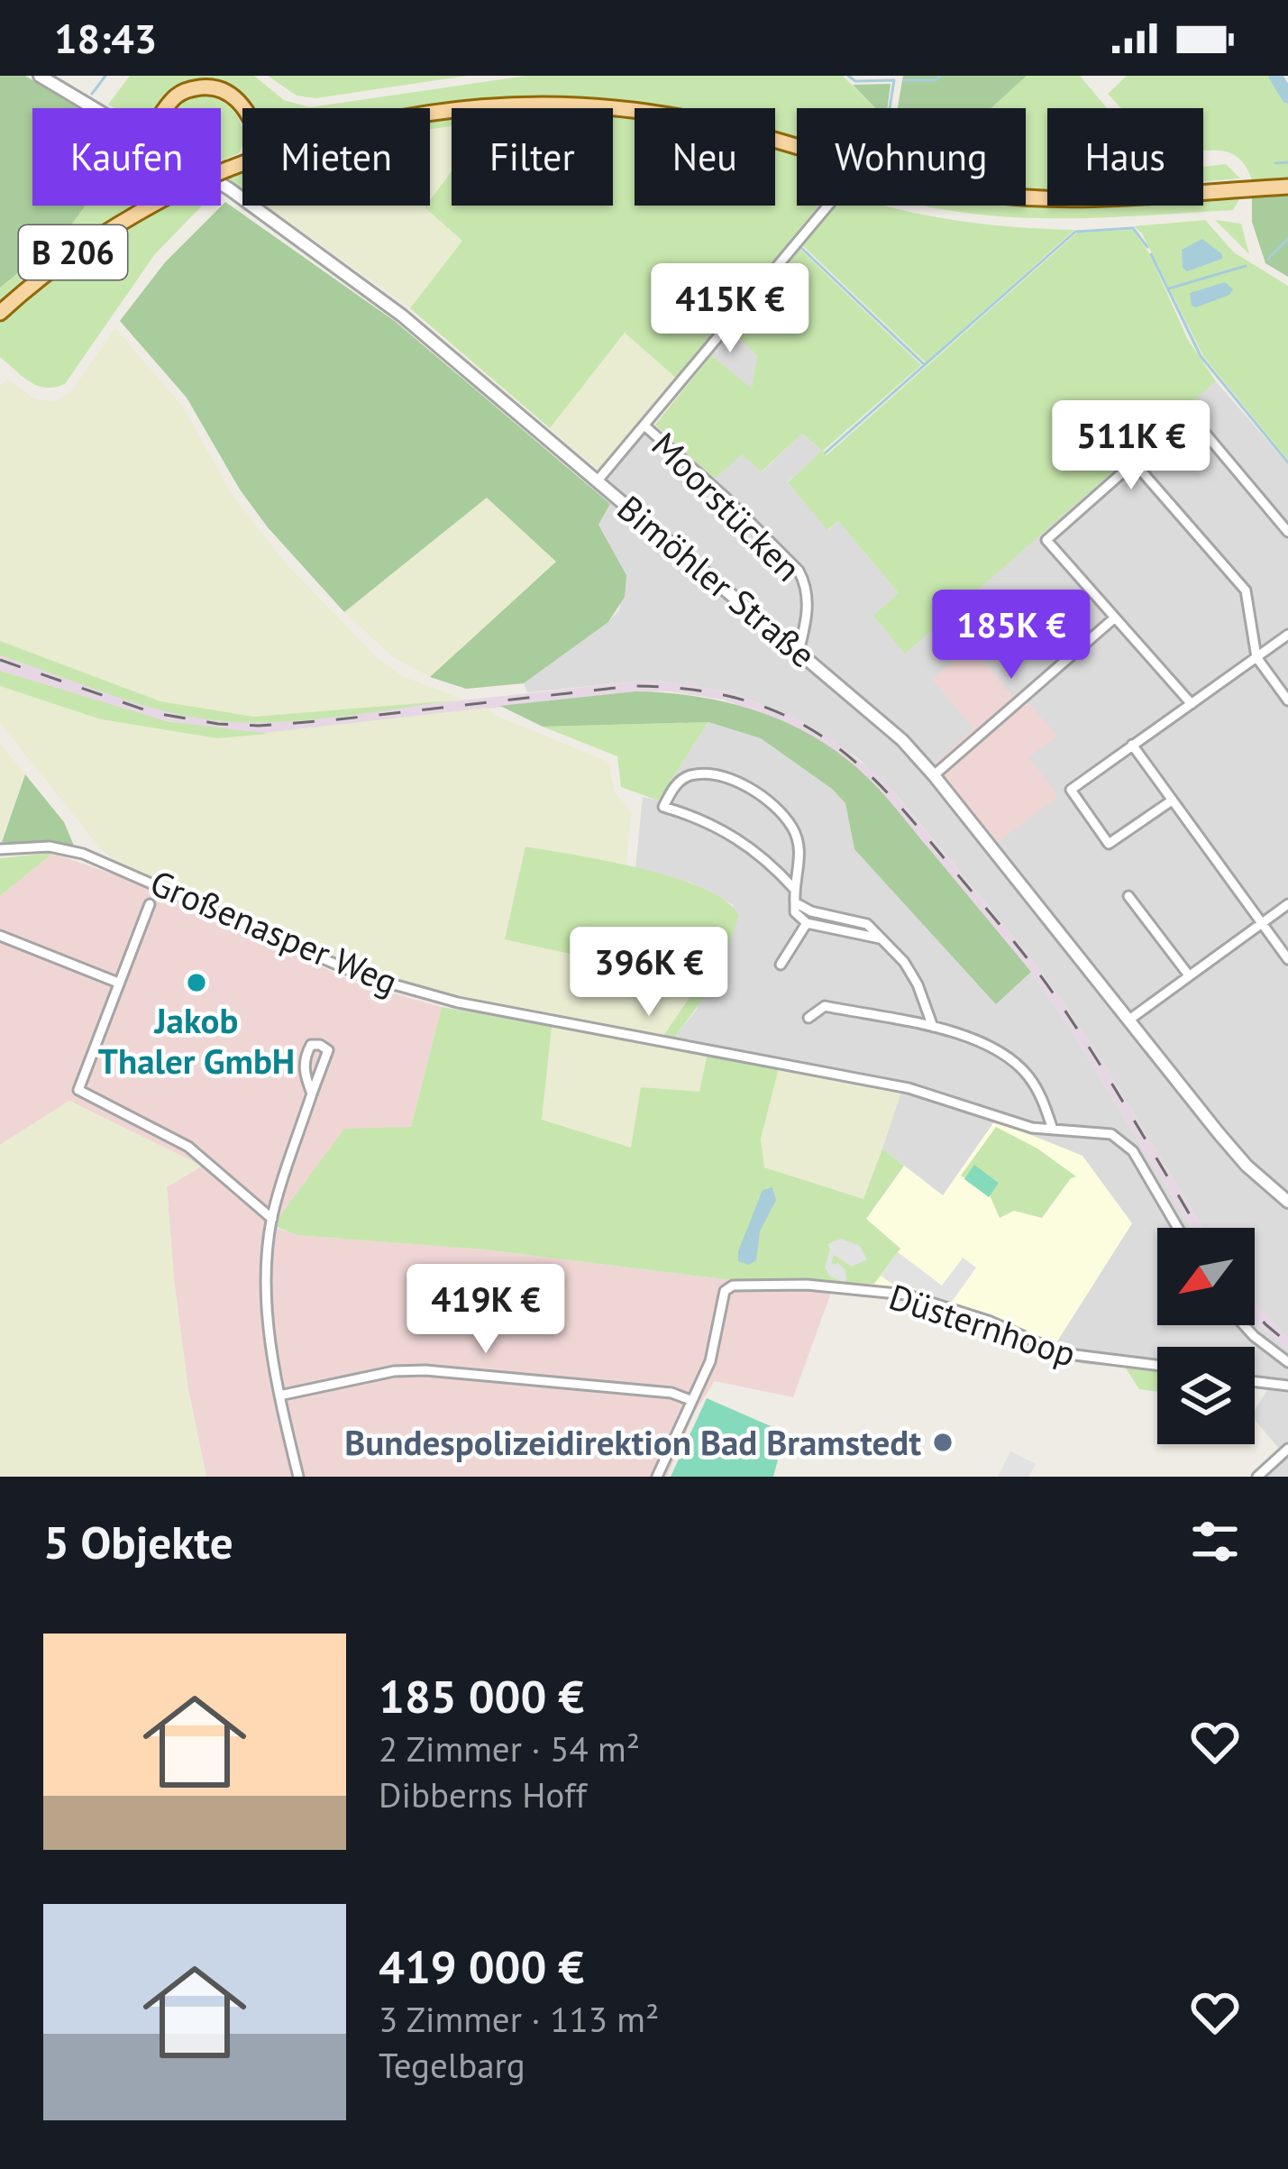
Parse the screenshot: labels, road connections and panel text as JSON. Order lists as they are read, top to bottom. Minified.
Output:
{"streets":{"main road":["B 206"],"street":["Moorstücken","Bimöhler Straße","Großenasper Weg","Düsternhoop"]},"crossings":[["Moorstücken","Bimöhler Straße"]],"places":["Jakob Thaler GmbH","Bundespolizeidirektion Bad Bramstedt"],"north":"bottom left","page":{"status":"18:43","chip":["Kaufen","Mieten","Filter","Neu","Wohnung","Haus"],"price":["415K €","511K €","185K €","396K €","419K €"],"heading":"5 Objekte","list":[{"name":"185 000 €","note":"2 Zimmer · 54 m² · Dibberns Hoff"},{"name":"419 000 €","note":"3 Zimmer · 113 m² · Tegelbarg"}]}}
